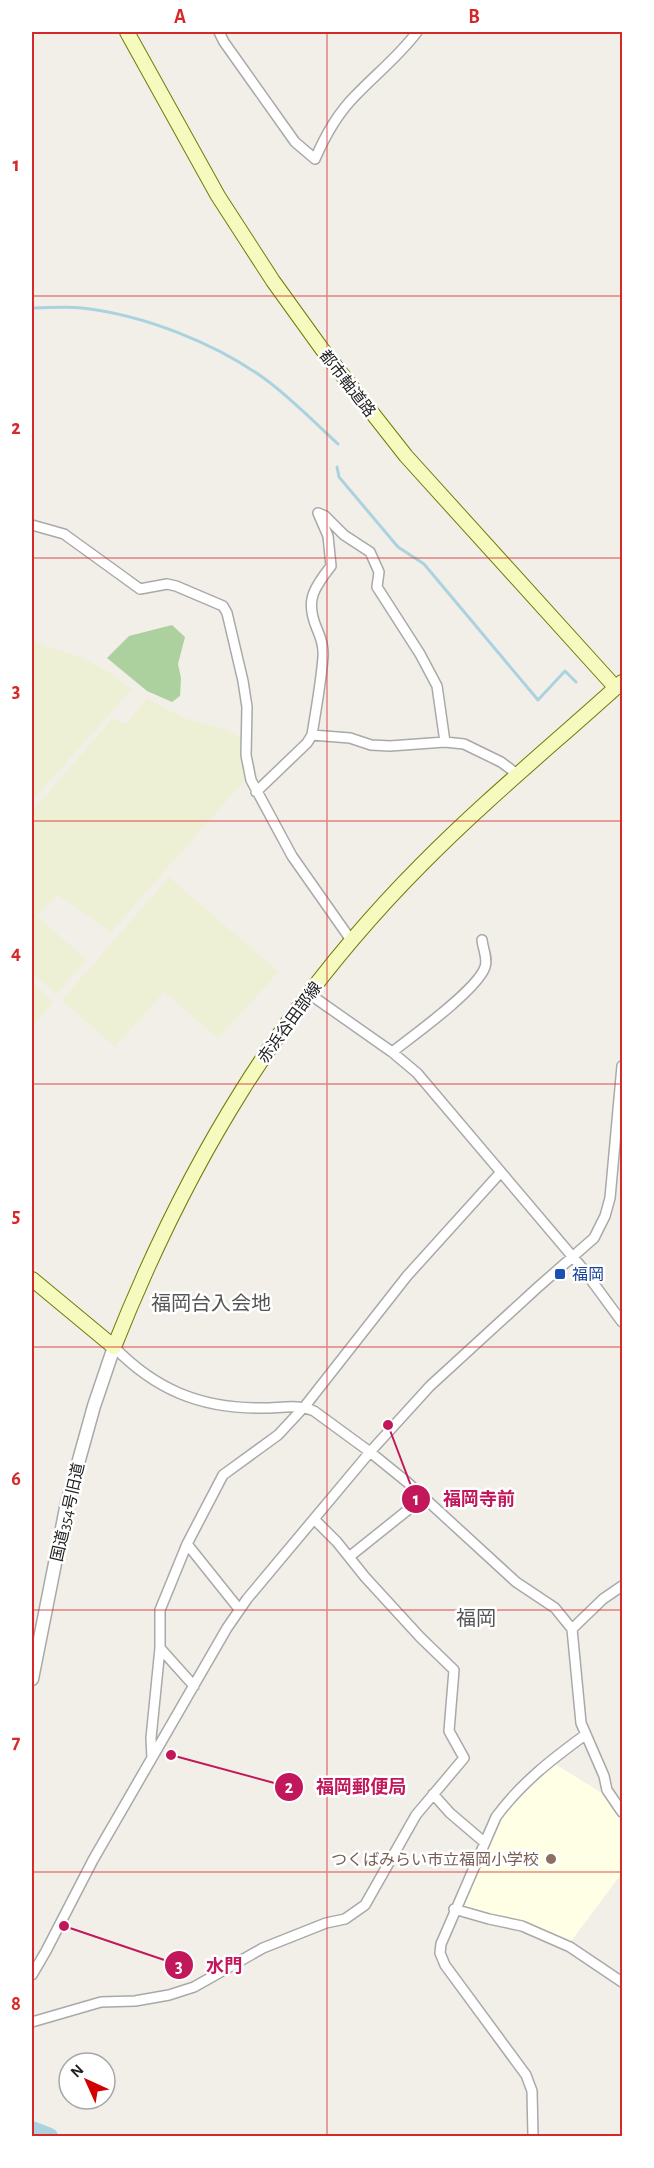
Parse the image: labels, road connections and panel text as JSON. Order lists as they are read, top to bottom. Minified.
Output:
{"streets":{"main road":["都市軸道路","赤浜谷田部線"],"street":["国道354号旧道"]},"crossings":[["都市軸道路","赤浜谷田部線"],["赤浜谷田部線","国道354号旧道"]],"districts":["福岡台入会地","福岡"],"places":{"transit":["福岡"],"other":["福岡寺前","福岡郵便局","つくばみらい市立福岡小学校","水門"]},"north":"top left","grid":{"columns":["A","B"],"rows":["1","2","3","4","5","6","7","8"]}}
